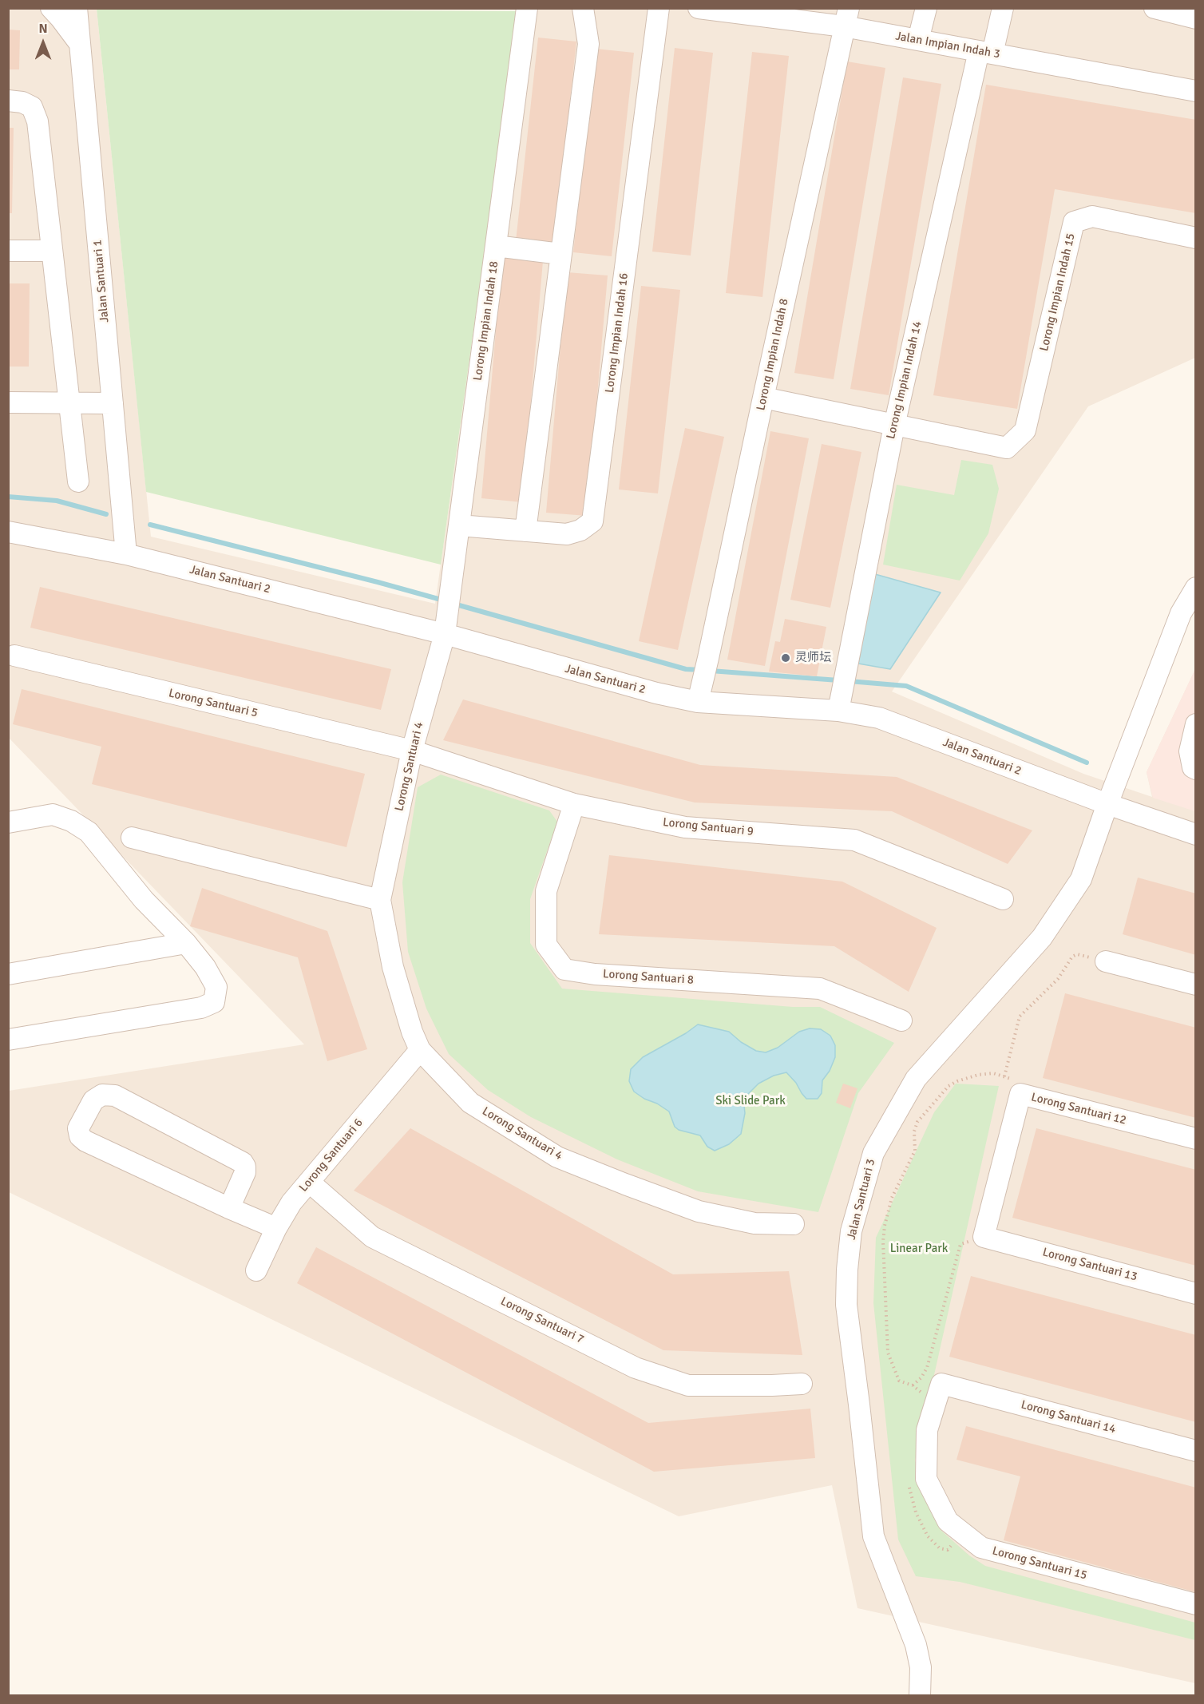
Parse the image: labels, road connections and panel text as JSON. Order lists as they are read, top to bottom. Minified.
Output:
{"streets":{"street":["Jalan Impian Indah 3","Jalan Santuari 1","Lorong Impian Indah 15","Lorong Impian Indah 18","Lorong Impian Indah 16","Lorong Impian Indah 8","Lorong Impian Indah 14","Jalan Santuari 2","Lorong Santuari 5","Lorong Santuari 4","Lorong Santuari 9","Lorong Santuari 8","Lorong Santuari 12","Lorong Santuari 6","Jalan Santuari 3","Lorong Santuari 13","Lorong Santuari 7","Lorong Santuari 14","Lorong Santuari 15"]},"crossings":[["Jalan Impian Indah 3","Lorong Impian Indah 8"],["Jalan Impian Indah 3","Lorong Impian Indah 14"],["Jalan Santuari 1","Jalan Santuari 2"],["Lorong Impian Indah 15","Lorong Impian Indah 14"],["Lorong Impian Indah 18","Lorong Impian Indah 16"],["Lorong Impian Indah 18","Jalan Santuari 2"],["Lorong Impian Indah 18","Lorong Santuari 4"],["Lorong Impian Indah 8","Jalan Santuari 2"],["Lorong Impian Indah 14","Jalan Santuari 2"],["Jalan Santuari 2","Lorong Santuari 4"],["Jalan Santuari 2","Jalan Santuari 3"],["Lorong Santuari 5","Lorong Santuari 4"],["Lorong Santuari 5","Lorong Santuari 9"],["Lorong Santuari 4","Lorong Santuari 9"],["Lorong Santuari 4","Lorong Santuari 6"],["Lorong Santuari 9","Lorong Santuari 8"],["Lorong Santuari 12","Lorong Santuari 13"],["Lorong Santuari 6","Lorong Santuari 7"],["Lorong Santuari 14","Lorong Santuari 15"]],"parks":["Ski Slide Park","Linear Park"],"places":["灵师坛"],"north":"top"}
